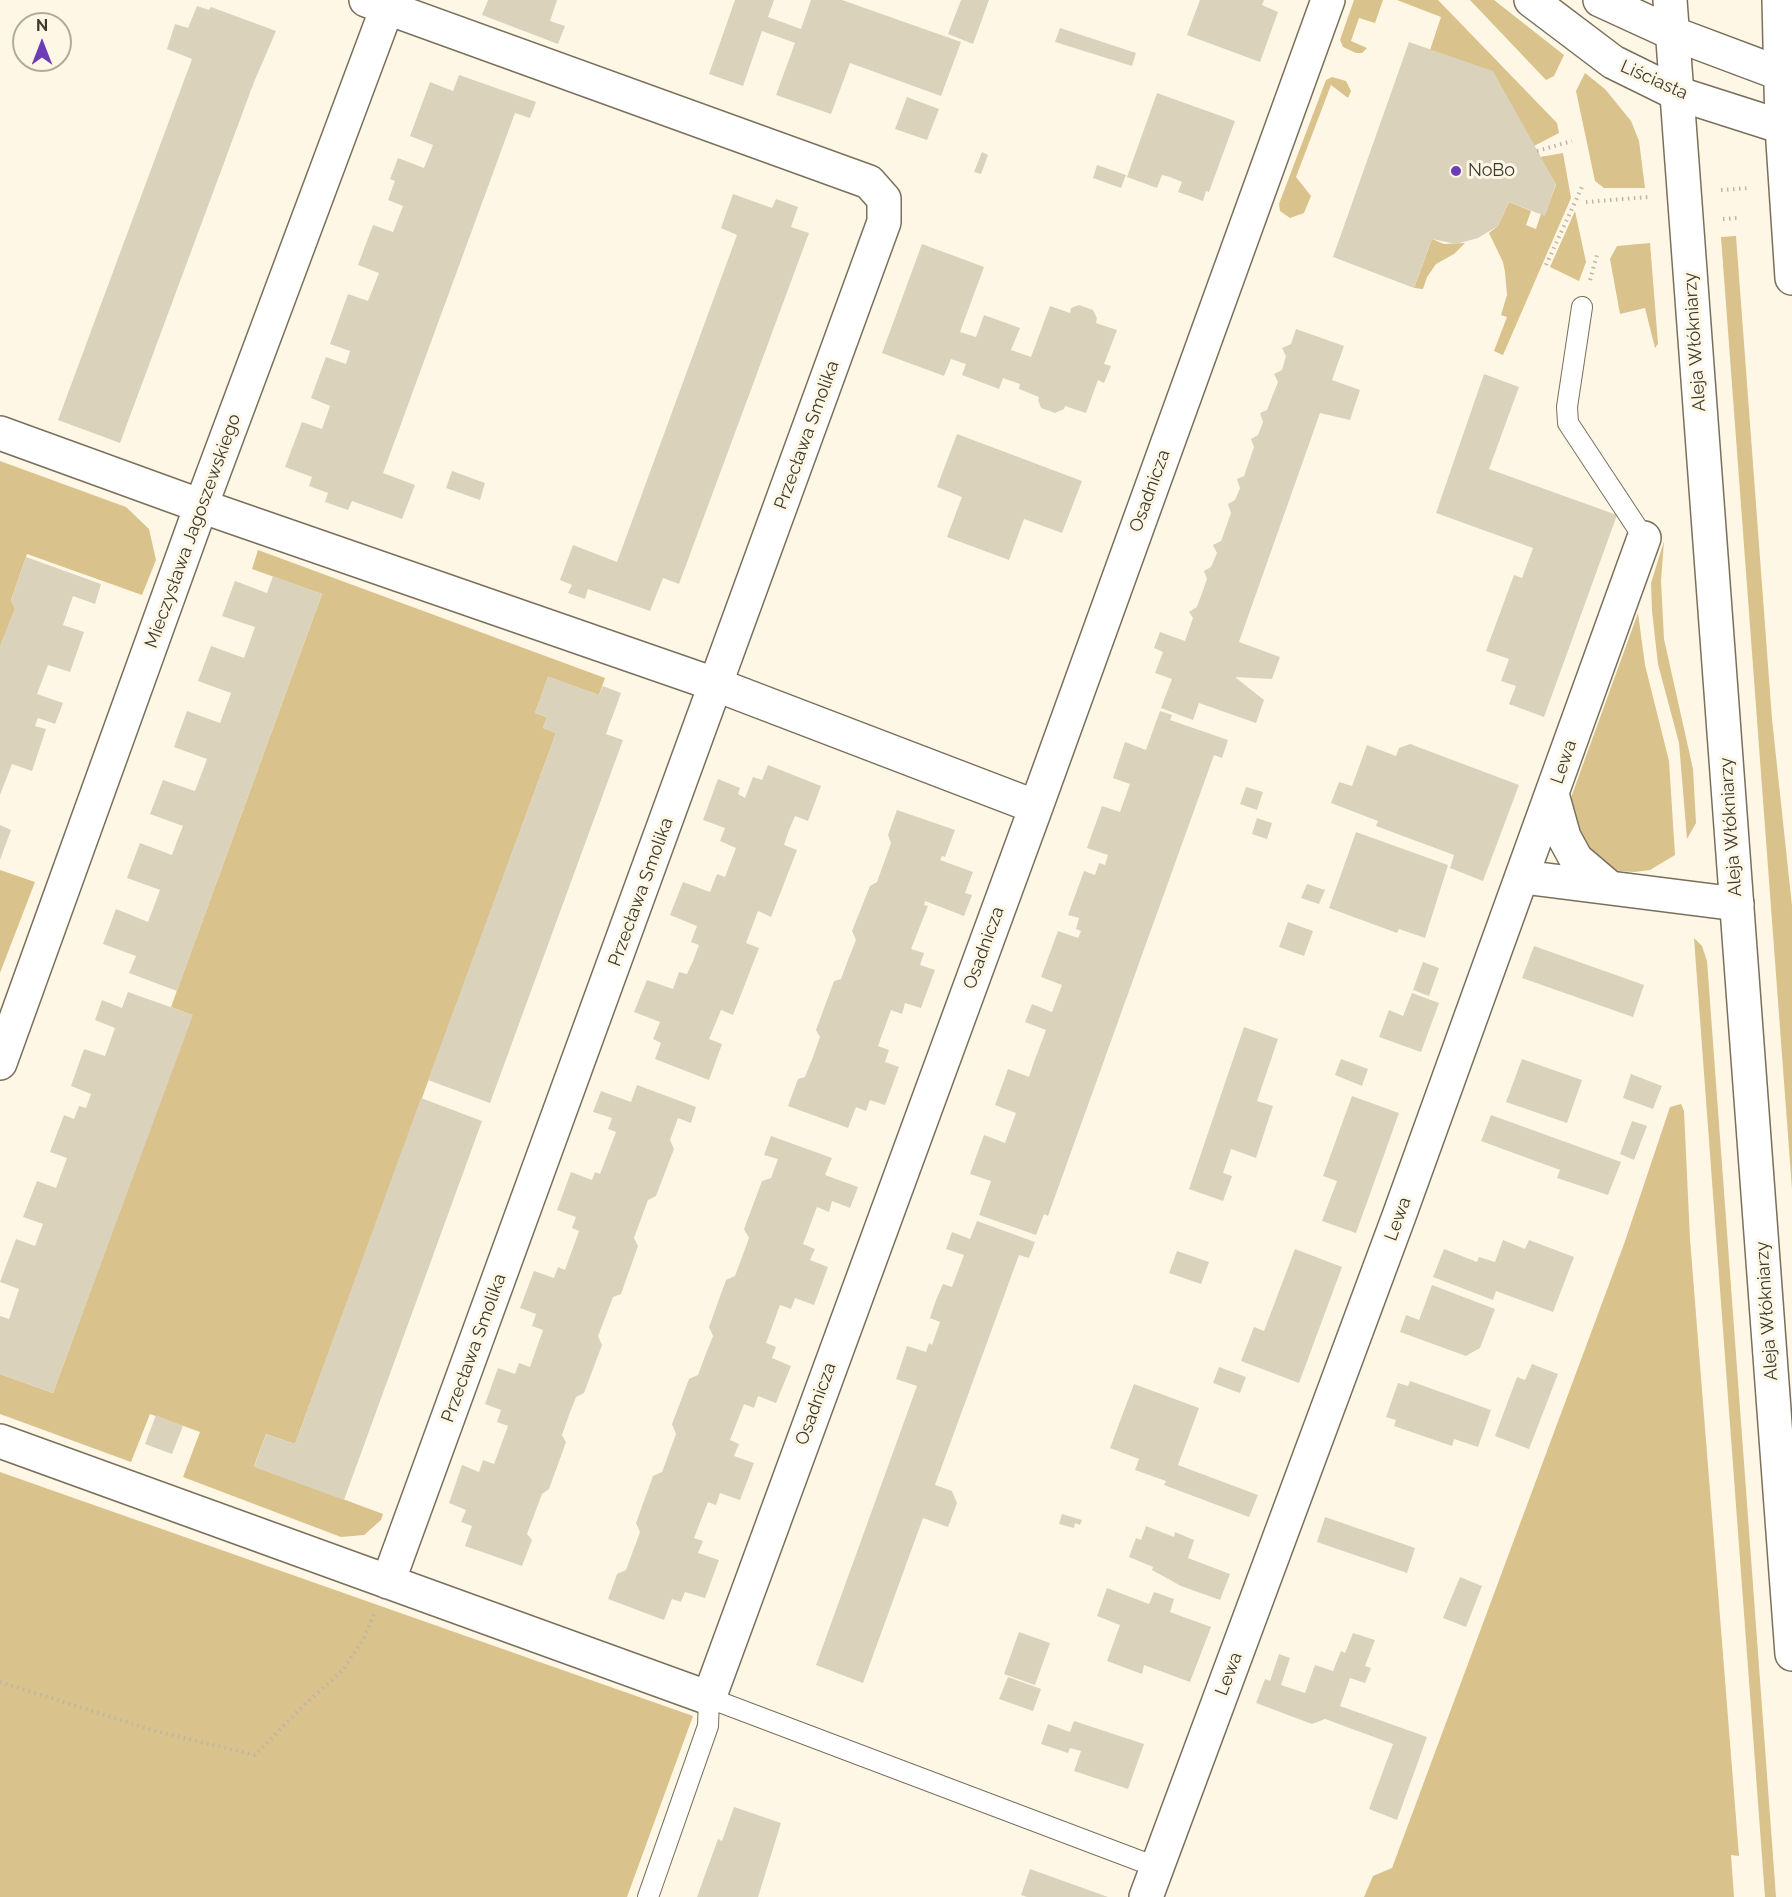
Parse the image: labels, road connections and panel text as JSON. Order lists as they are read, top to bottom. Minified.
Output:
{"streets":{"street":["Liściasta","Aleja Włókniarzy","Przecława Smolika","Osadnicza","Mieczysława Jagoszewskiego","Lewa"]},"crossings":[["Liściasta","Aleja Włókniarzy"],["Przecława Smolika","Mieczysława Jagoszewskiego"]],"places":["NoBo"],"north":"top"}
